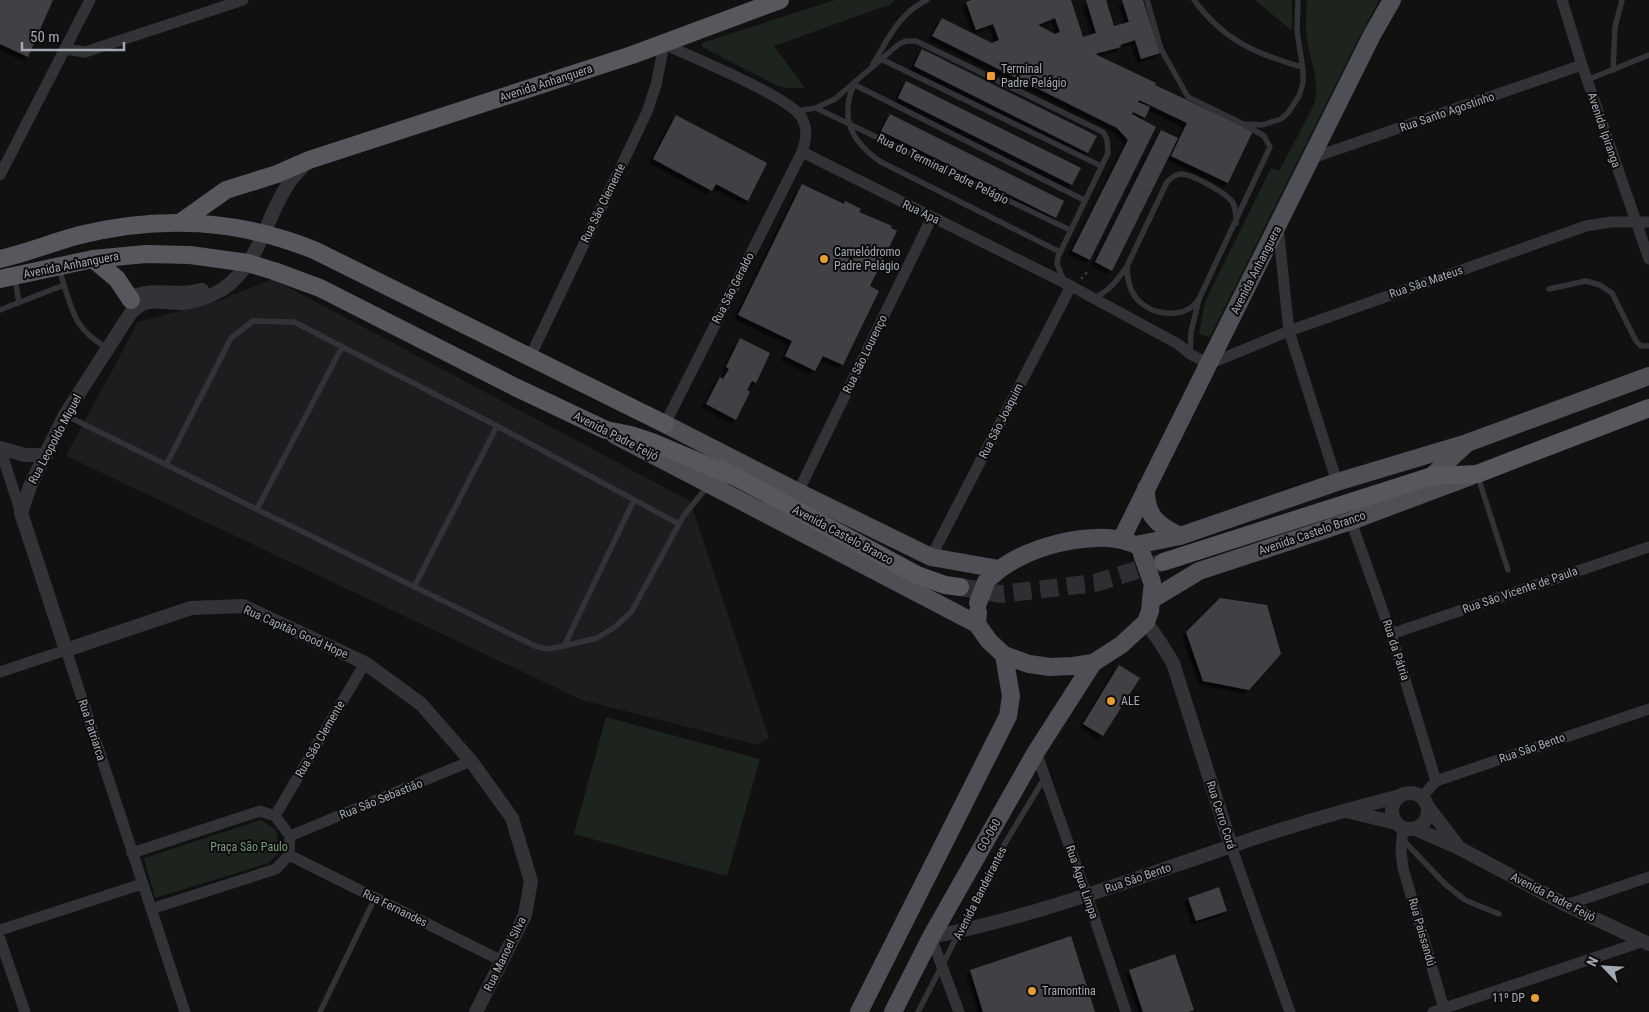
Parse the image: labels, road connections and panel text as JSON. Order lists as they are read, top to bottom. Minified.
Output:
{"streets":{"highway":["Avenida Anhanguera","Avenida Padre Feijó","Avenida Castelo Branco"],"main road":["GO-060"],"street":["Rua Santo Agostinho","Avenida Ipiranga","Rua São Clemente","Rua Apa","Rua São Mateus","Rua São Geraldo","Rua São Lourenço","Rua São Joaquim","Rua Leopoldo Miguel","Rua São Vicente de Paula","Rua Capitão Good Hope","Rua da Pátria","Rua Patriarca","Rua São Bento","Rua São Sebastião","Rua Cerro Corá","Rua Água Limpa","Rua Fernandes","Rua Paissandú","Rua Manoel Silva"],"lane":["Rua do Terminal Padre Pelágio","Avenida Bandeirantes"]},"crossings":[["Avenida Anhanguera","Rua Santo Agostinho"],["Avenida Anhanguera","Rua São Clemente"],["Avenida Anhanguera","Rua Apa"],["Avenida Anhanguera","Rua São Mateus"],["Avenida Anhanguera","Avenida Padre Feijó"],["Avenida Anhanguera","Rua Leopoldo Miguel"],["Avenida Anhanguera","Avenida Castelo Branco"],["Avenida Anhanguera","Rua Cerro Corá"],["Avenida Anhanguera","GO-060"],["Rua Santo Agostinho","Avenida Ipiranga"],["Avenida Ipiranga","Rua São Mateus"],["Rua São Clemente","Rua Capitão Good Hope"],["Rua Apa","Rua São Mateus"],["Rua Apa","Rua São Geraldo"],["Rua Apa","Rua São Lourenço"],["Rua Apa","Rua São Joaquim"],["Avenida Padre Feijó","Rua Leopoldo Miguel"],["Avenida Padre Feijó","Avenida Castelo Branco"],["Avenida Padre Feijó","Rua São Bento"],["Avenida Padre Feijó","Rua Cerro Corá"],["Avenida Padre Feijó","GO-060"],["Avenida Padre Feijó","Rua Paissandú"],["Rua Leopoldo Miguel","Rua Patriarca"],["Avenida Castelo Branco","Rua da Pátria"],["Avenida Castelo Branco","Rua Cerro Corá"],["Avenida Castelo Branco","GO-060"],["Rua São Vicente de Paula","Rua da Pátria"],["Rua Capitão Good Hope","Rua Patriarca"],["Rua Capitão Good Hope","Rua São Sebastião"],["Rua Capitão Good Hope","Rua Manoel Silva"],["Rua da Pátria","Rua São Bento"],["Rua São Bento","Rua Cerro Corá"],["Rua São Bento","GO-060"],["Rua São Bento","Rua Água Limpa"],["Rua São Bento","Avenida Bandeirantes"],["Rua São Bento","Rua Paissandú"],["Rua São Sebastião","Rua Manoel Silva"],["Rua Cerro Corá","GO-060"],["GO-060","Rua Água Limpa"],["Rua Água Limpa","Avenida Bandeirantes"],["Rua Fernandes","Rua Manoel Silva"]],"parks":["Praça São Paulo"],"places":{"transit":["Terminal Padre Pelágio"],"other":["Camelódromo Padre Pelágio","ALE","Tramontina","11º DP"]},"scale_bar":"50 m","north":"top left"}
